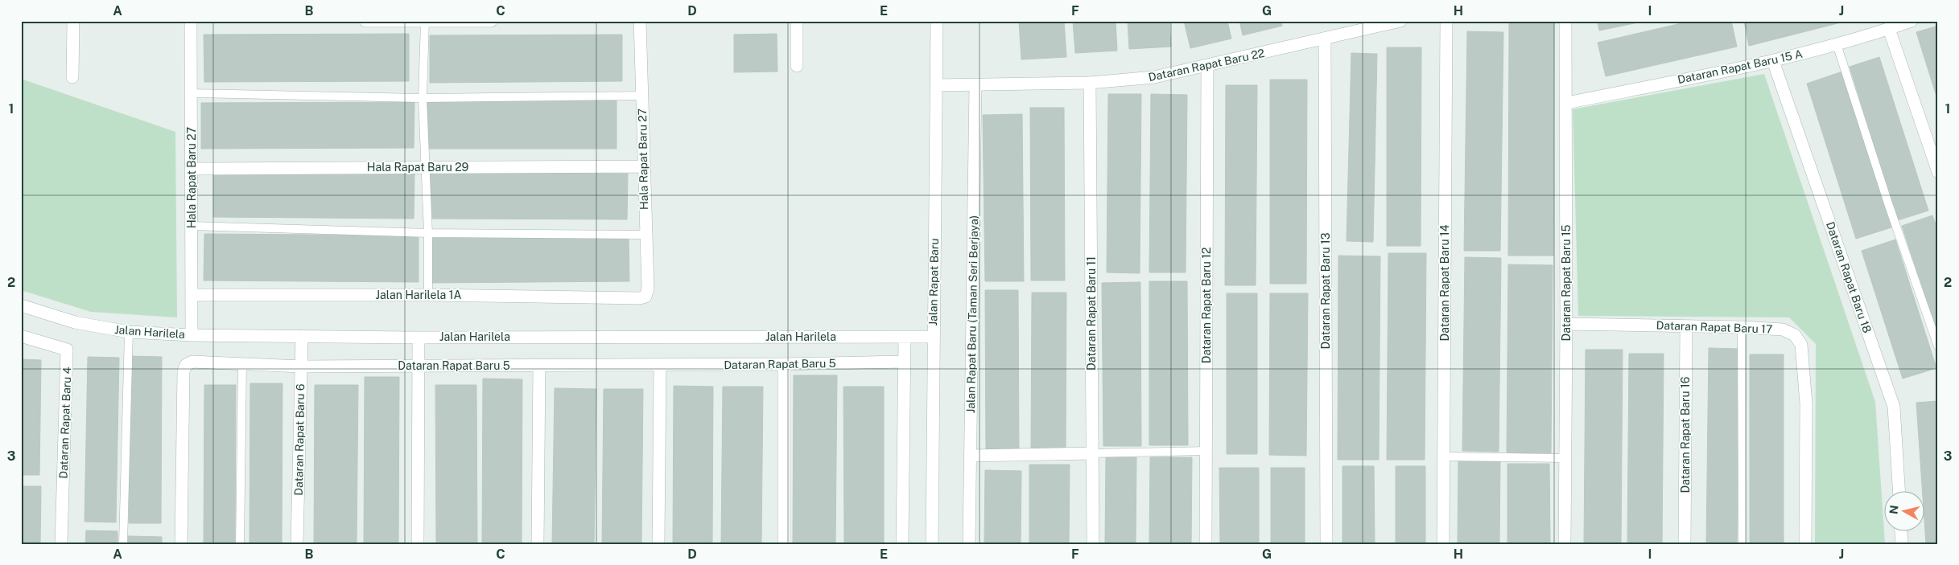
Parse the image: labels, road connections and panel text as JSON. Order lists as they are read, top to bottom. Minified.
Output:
{"streets":{"street":["Dataran Rapat Baru 22","Dataran Rapat Baru 15 A","Hala Rapat Baru 27","Hala Rapat Baru 29","Dataran Rapat Baru 18","Jalan Rapat Baru","Dataran Rapat Baru 14","Dataran Rapat Baru 15","Dataran Rapat Baru 13","Jalan Harilela 1A","Dataran Rapat Baru 12","Dataran Rapat Baru 11","Jalan Rapat Baru (Taman Seri Berjaya)","Dataran Rapat Baru 17","Jalan Harilela","Dataran Rapat Baru 5","Dataran Rapat Baru 4","Dataran Rapat Baru 16","Dataran Rapat Baru 6"]},"crossings":[["Dataran Rapat Baru 22","Jalan Rapat Baru"],["Dataran Rapat Baru 22","Dataran Rapat Baru 13"],["Dataran Rapat Baru 22","Dataran Rapat Baru 12"],["Dataran Rapat Baru 22","Dataran Rapat Baru 11"],["Dataran Rapat Baru 22","Jalan Rapat Baru (Taman Seri Berjaya)"],["Dataran Rapat Baru 15 A","Dataran Rapat Baru 18"],["Dataran Rapat Baru 15 A","Dataran Rapat Baru 15"],["Hala Rapat Baru 27","Hala Rapat Baru 29"],["Hala Rapat Baru 27","Jalan Harilela 1A"],["Hala Rapat Baru 27","Jalan Harilela"],["Jalan Rapat Baru","Jalan Harilela"],["Dataran Rapat Baru 15","Dataran Rapat Baru 17"],["Dataran Rapat Baru 17","Dataran Rapat Baru 16"],["Jalan Harilela","Dataran Rapat Baru 6"],["Dataran Rapat Baru 5","Dataran Rapat Baru 6"]],"north":"left","grid":{"columns":["A","B","C","D","E","F","G","H","I","J"],"rows":["1","2","3"]}}
